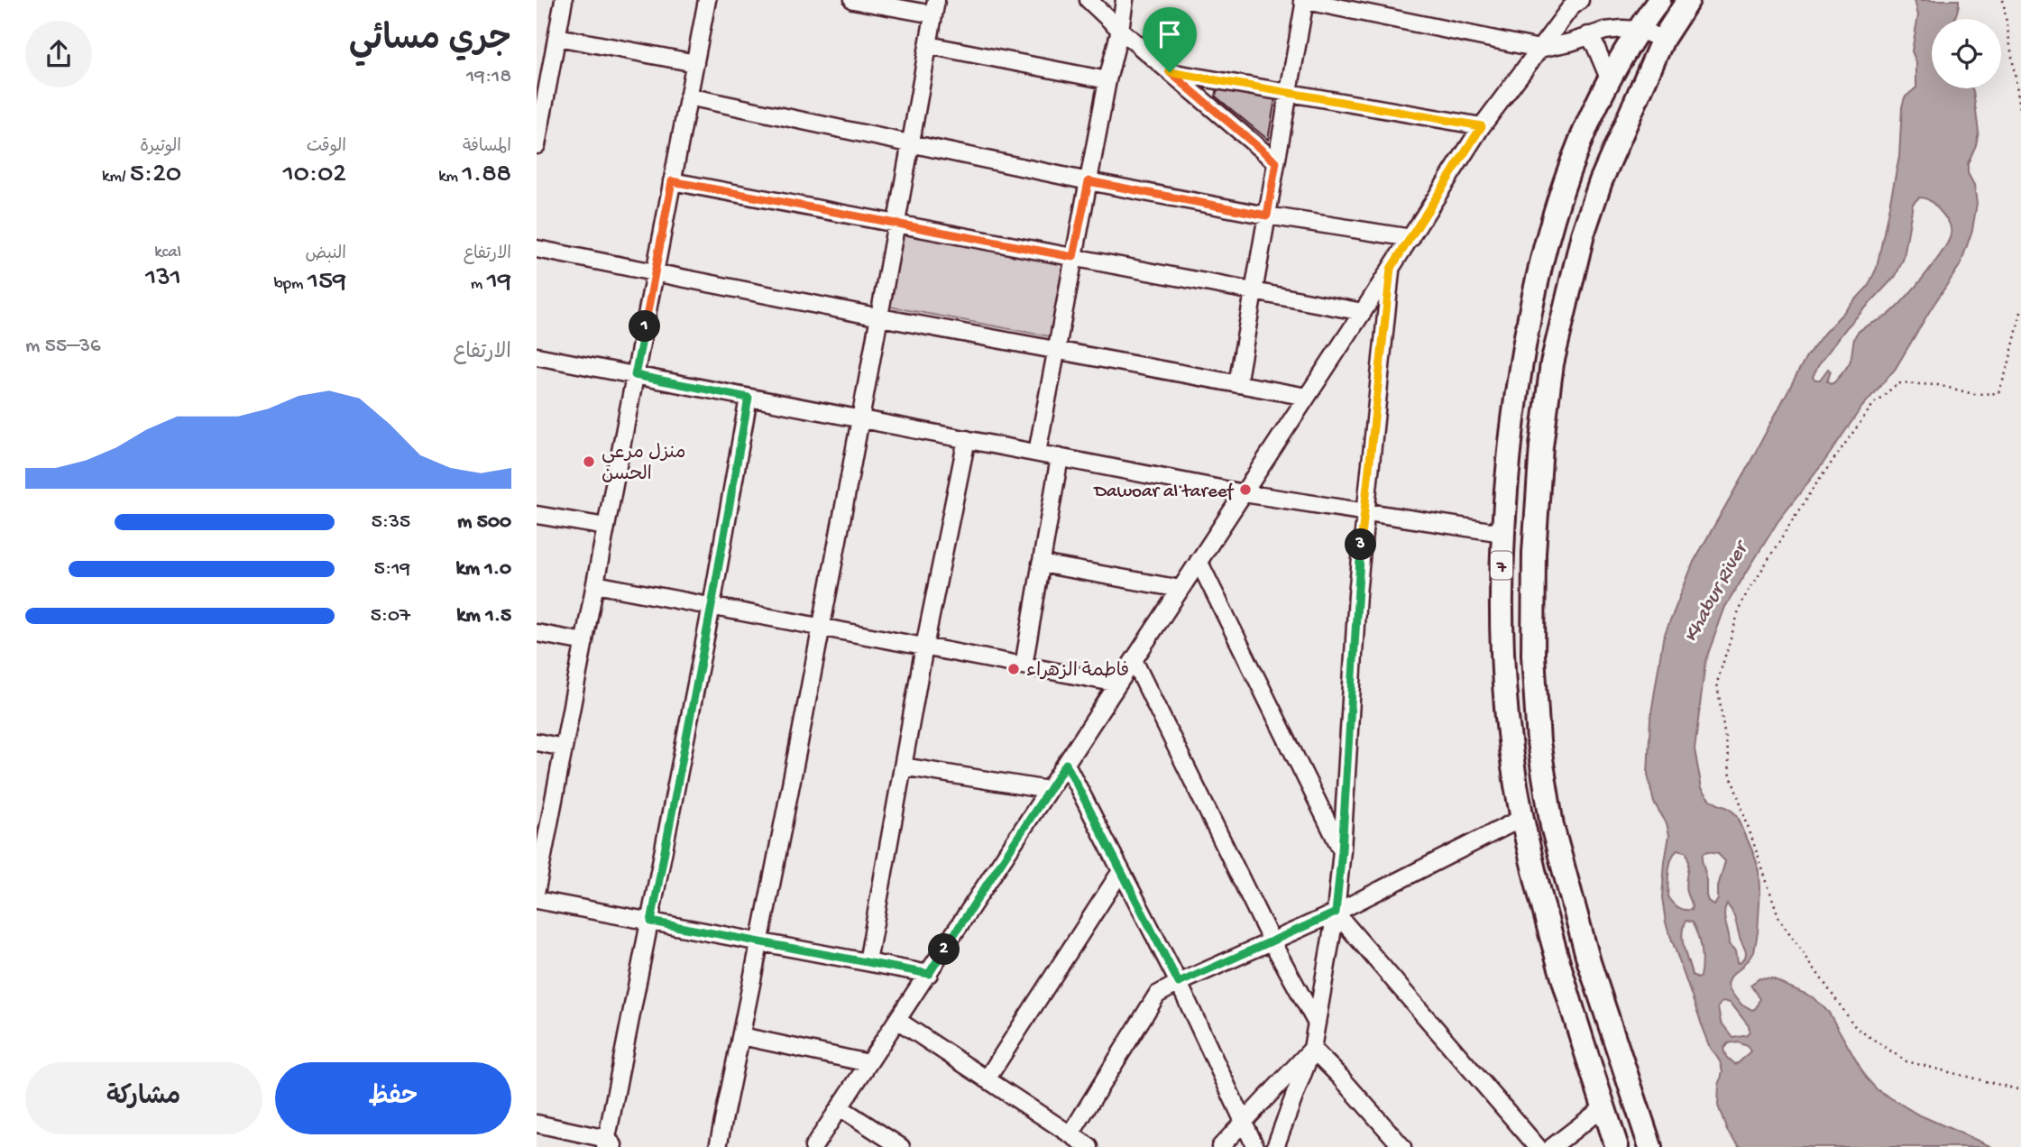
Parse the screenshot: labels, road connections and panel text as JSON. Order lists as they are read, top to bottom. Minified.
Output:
{"streets":{"highway":["7"]},"water":["Khabur River"],"places":["منزل مرعي الحسن","Dawoar al tareef","فاطمة الزهراء"],"page":{"heading":["جري مسائي","19:18"],"stats":[["المسافة","1.88 km"],["الوقت","10:02"],["الوتيرة","5:20 /km"],["الارتفاع","19 m"],["النبض","159 bpm"],["kcal","131"]],"pins":["1","3","2"],"chart":["الارتفاع","36–55 m"],"list":[{"name":"500 m","note":"5:35"},{"name":"1.0 km","note":"5:19"},{"name":"1.5 km","note":"5:07"}],"buttons":["حفظ","مشاركة"]}}
